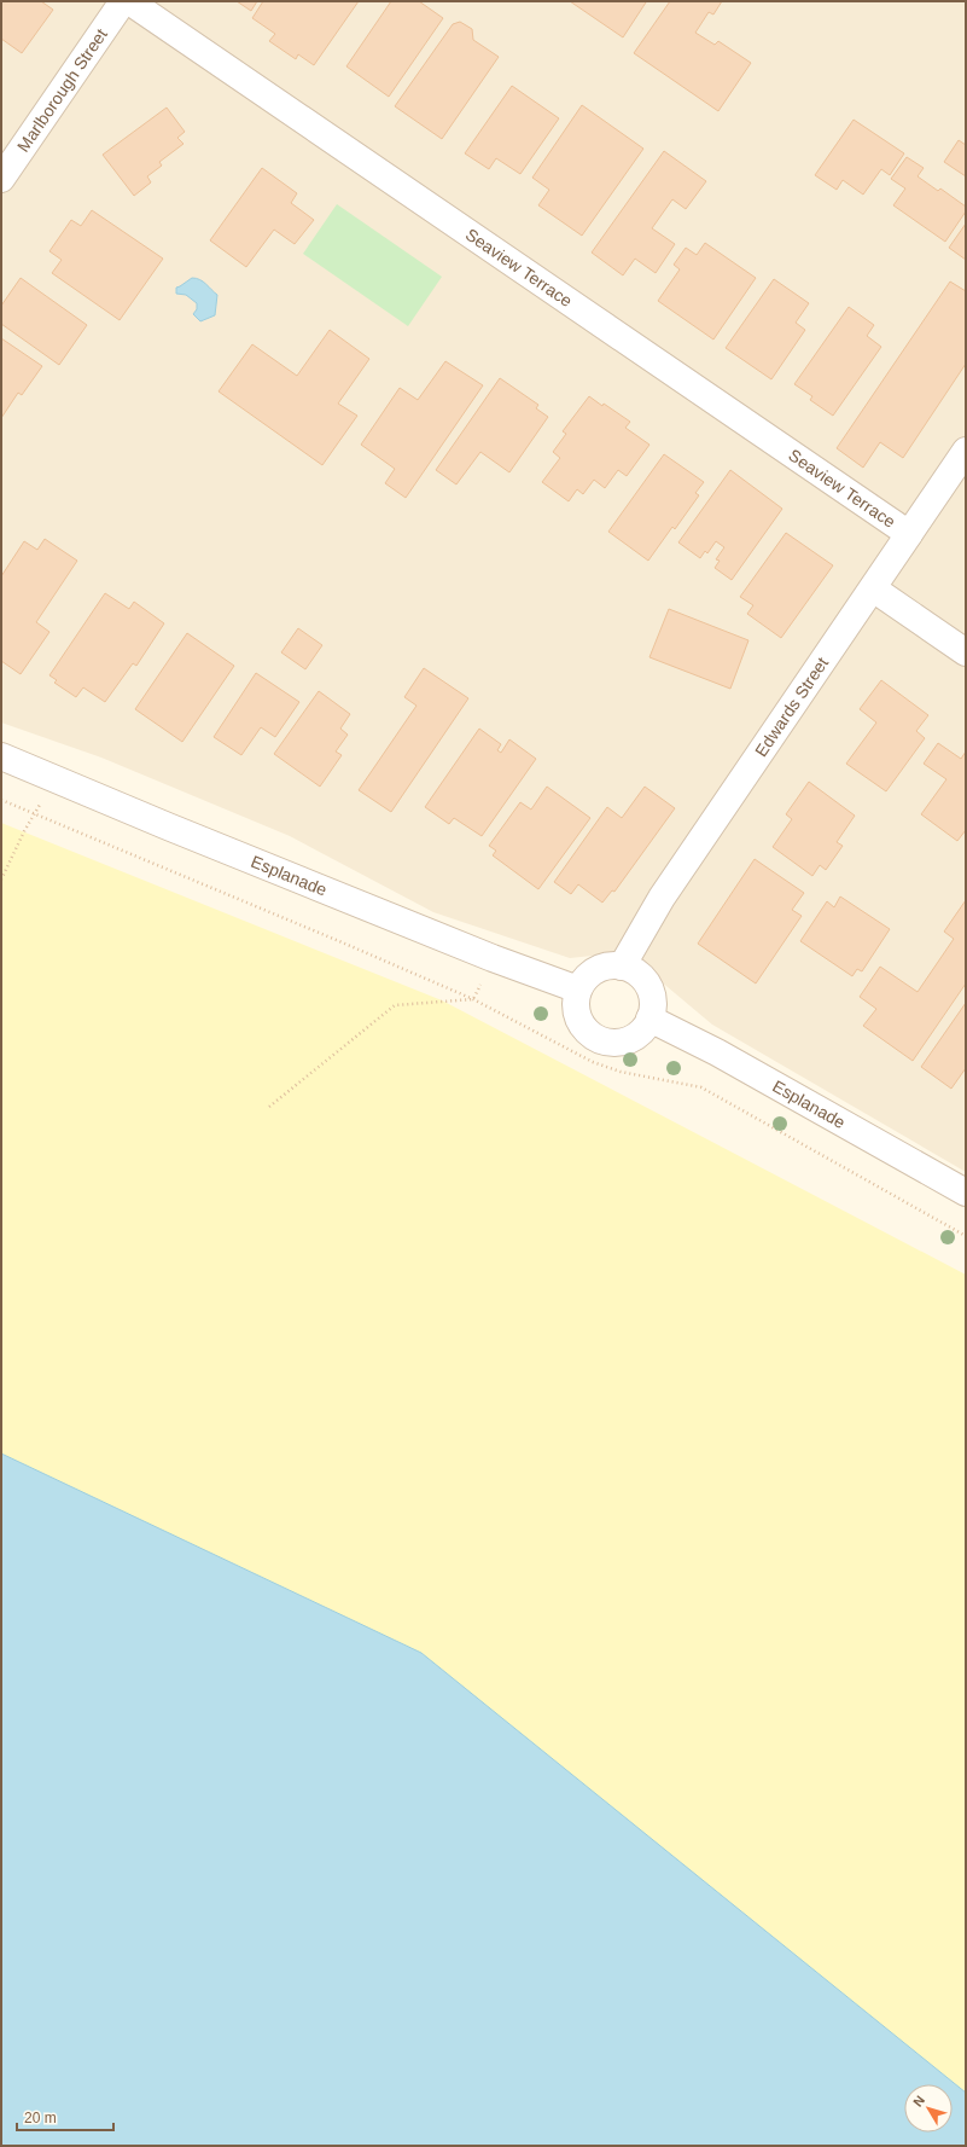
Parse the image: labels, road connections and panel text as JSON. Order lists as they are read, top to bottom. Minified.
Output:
{"streets":{"street":["Marlborough Street","Seaview Terrace","Edwards Street","Esplanade"]},"crossings":[["Seaview Terrace","Edwards Street"],["Edwards Street","Esplanade"]],"scale_bar":"20 m","north":"top left"}
